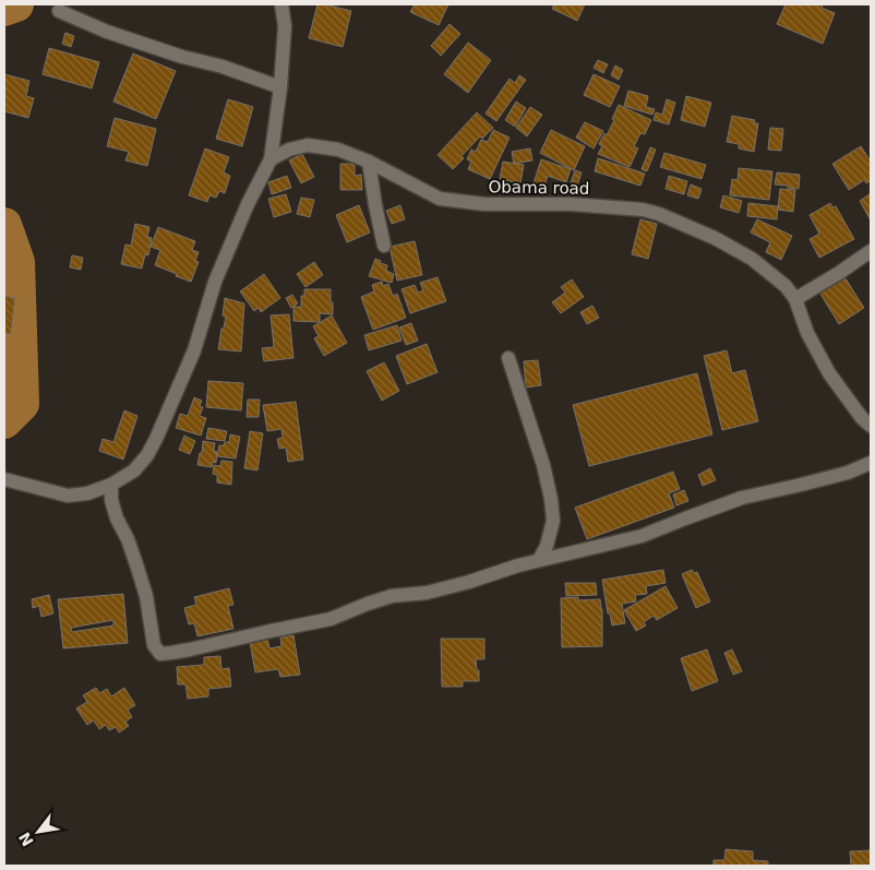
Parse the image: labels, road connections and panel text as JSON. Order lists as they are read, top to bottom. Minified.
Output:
{"streets":{"street":["Obama road"]},"north":"bottom left"}
